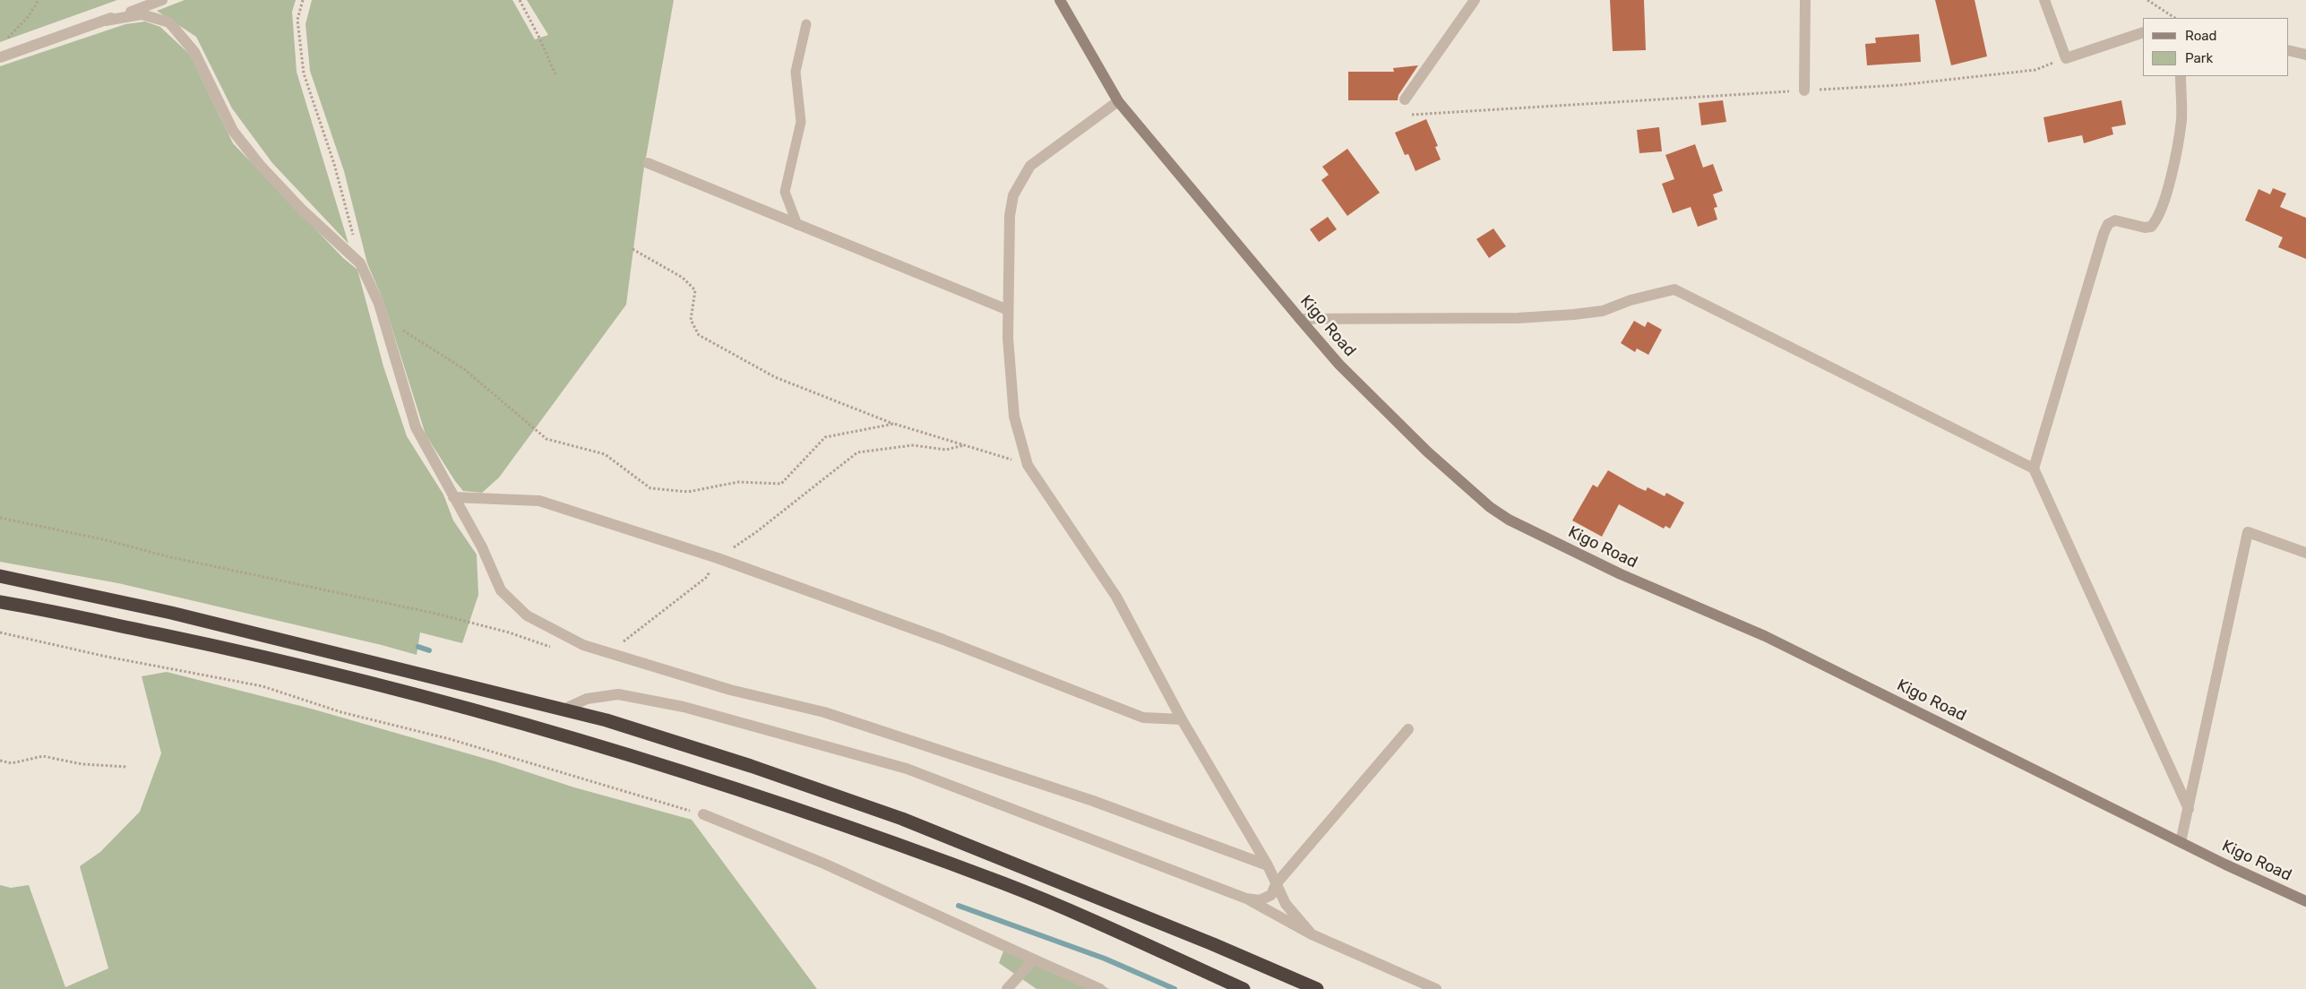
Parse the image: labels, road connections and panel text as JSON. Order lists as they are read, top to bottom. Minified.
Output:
{"streets":{"street":["Kigo Road"]},"legend":["Road","Park"]}
